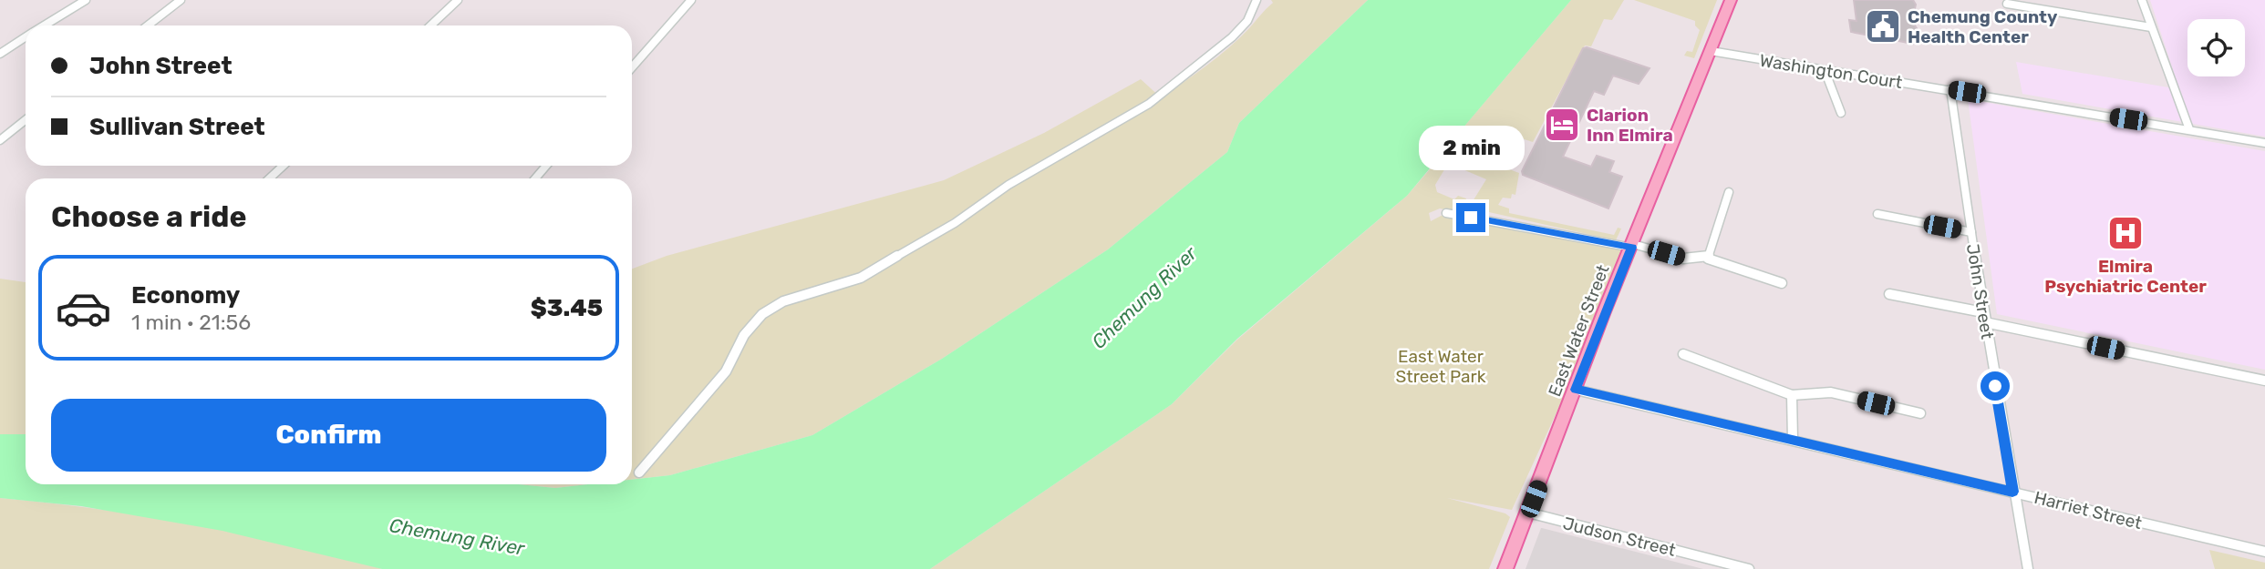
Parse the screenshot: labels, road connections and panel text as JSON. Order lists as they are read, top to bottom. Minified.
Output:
{"streets":{"main road":["East Water Street"],"street":["Washington Court","John Street","Harriet Street","Judson Street"]},"crossings":[["Washington Court","John Street"],["Washington Court","East Water Street"],["John Street","Harriet Street"],["East Water Street","Harriet Street"],["East Water Street","Judson Street"]],"water":["Chemung River"],"parks":["East Water Street Park"],"places":{"public building":["Chemung County Health Center"],"hotel":["Clarion Inn Elmira"],"hospital":["Elmira Psychiatric Center"]},"page":{"banner":["John Street","Sullivan Street"],"bubble":"2 min","heading":"Choose a ride","list":[{"name":"Economy","note":"1 min · 21:56","value":"$3.45"}],"buttons":"Confirm"}}
